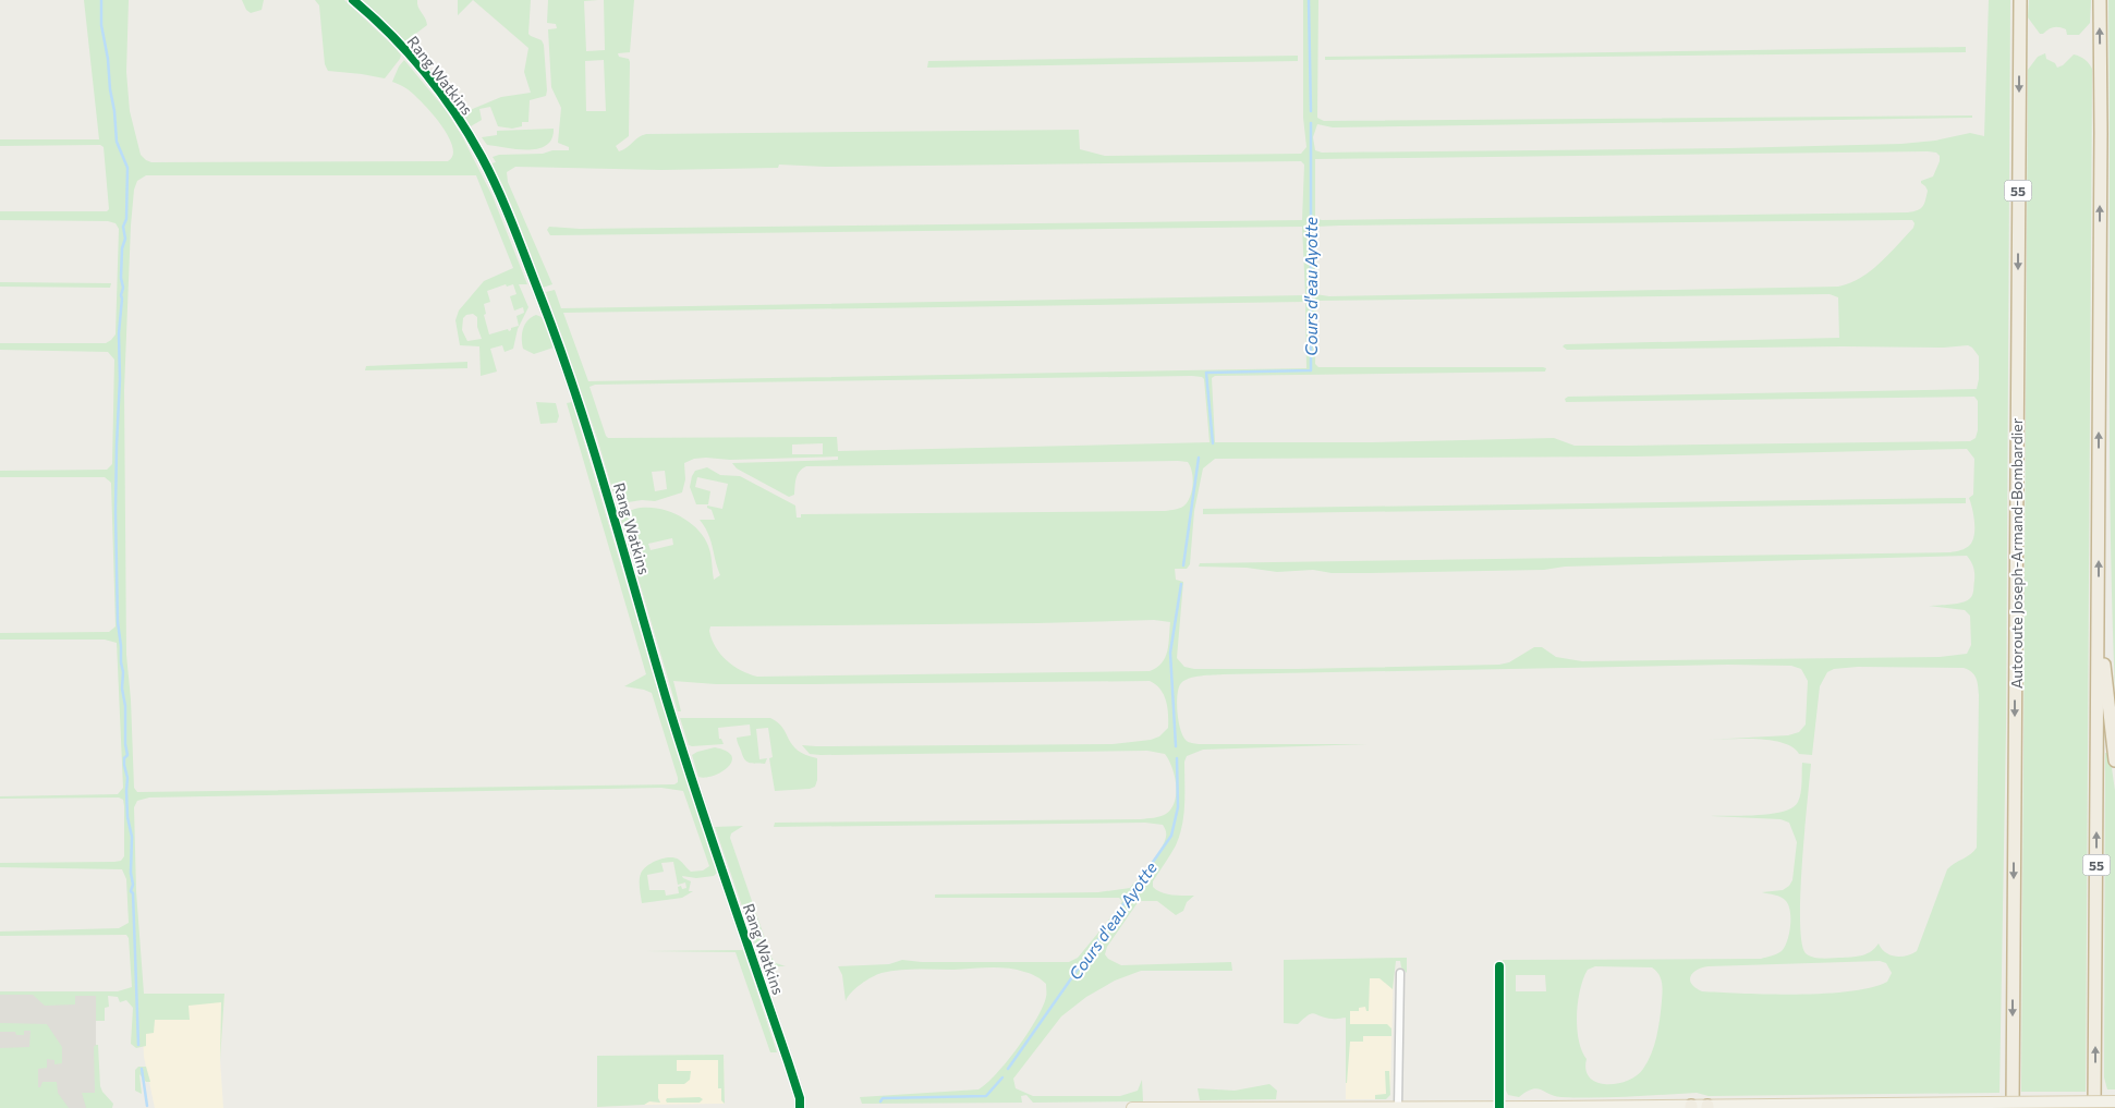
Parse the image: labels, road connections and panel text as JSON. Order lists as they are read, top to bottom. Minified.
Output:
{"streets":{"highway":["55","Autoroute Joseph-Armand-Bombardier"],"street":["Rang Watkins"]},"water":["Cours d'eau Ayotte"]}
